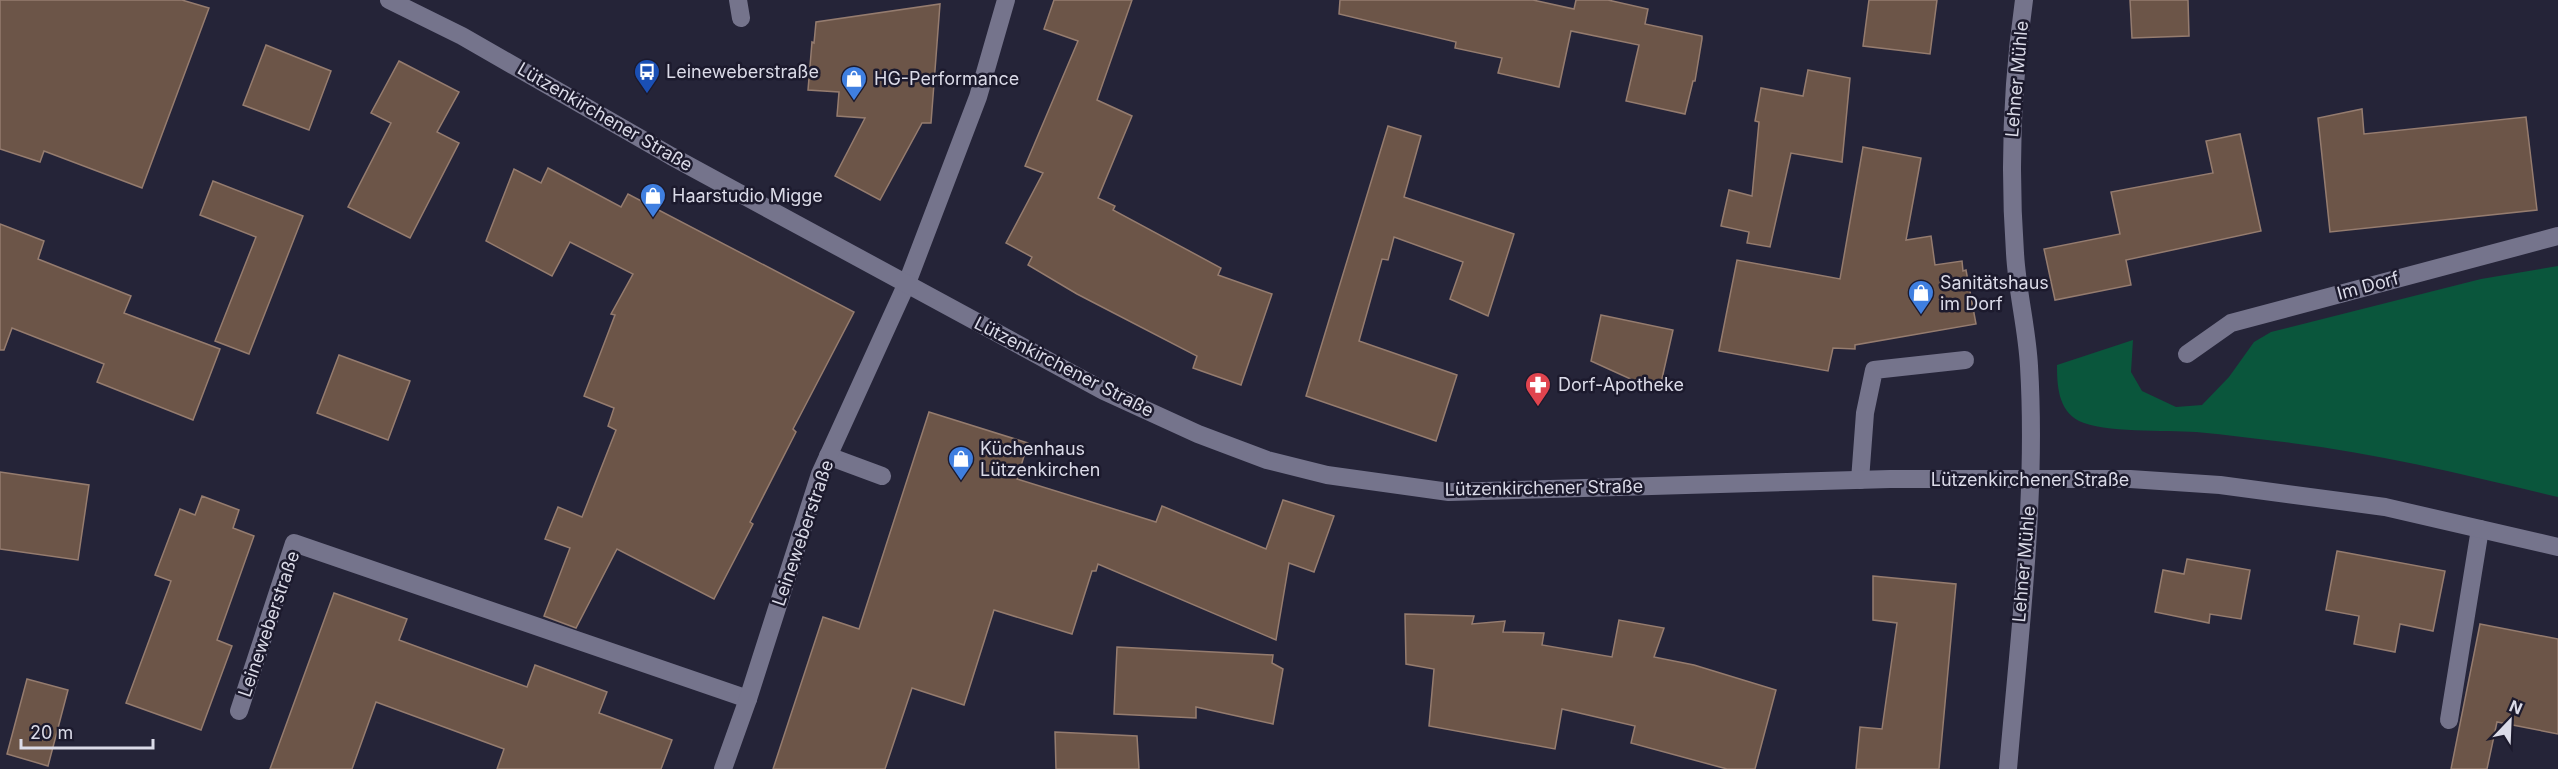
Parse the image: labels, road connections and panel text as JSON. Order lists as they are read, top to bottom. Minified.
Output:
{"streets":{"main road":["Lehner Mühle","Lützenkirchener Straße","Im Dorf","Leineweberstraße"]},"crossings":[["Lehner Mühle","Lützenkirchener Straße"],["Lützenkirchener Straße","Leineweberstraße"]],"places":{"bus stop":["Leineweberstraße"],"shop":["HG-Performance","Haarstudio Migge","Sanitätshaus im Dorf","Küchenhaus Lützenkirchen"],"pharmacy":["Dorf-Apotheke"]},"scale_bar":"20 m","north":"top right"}
